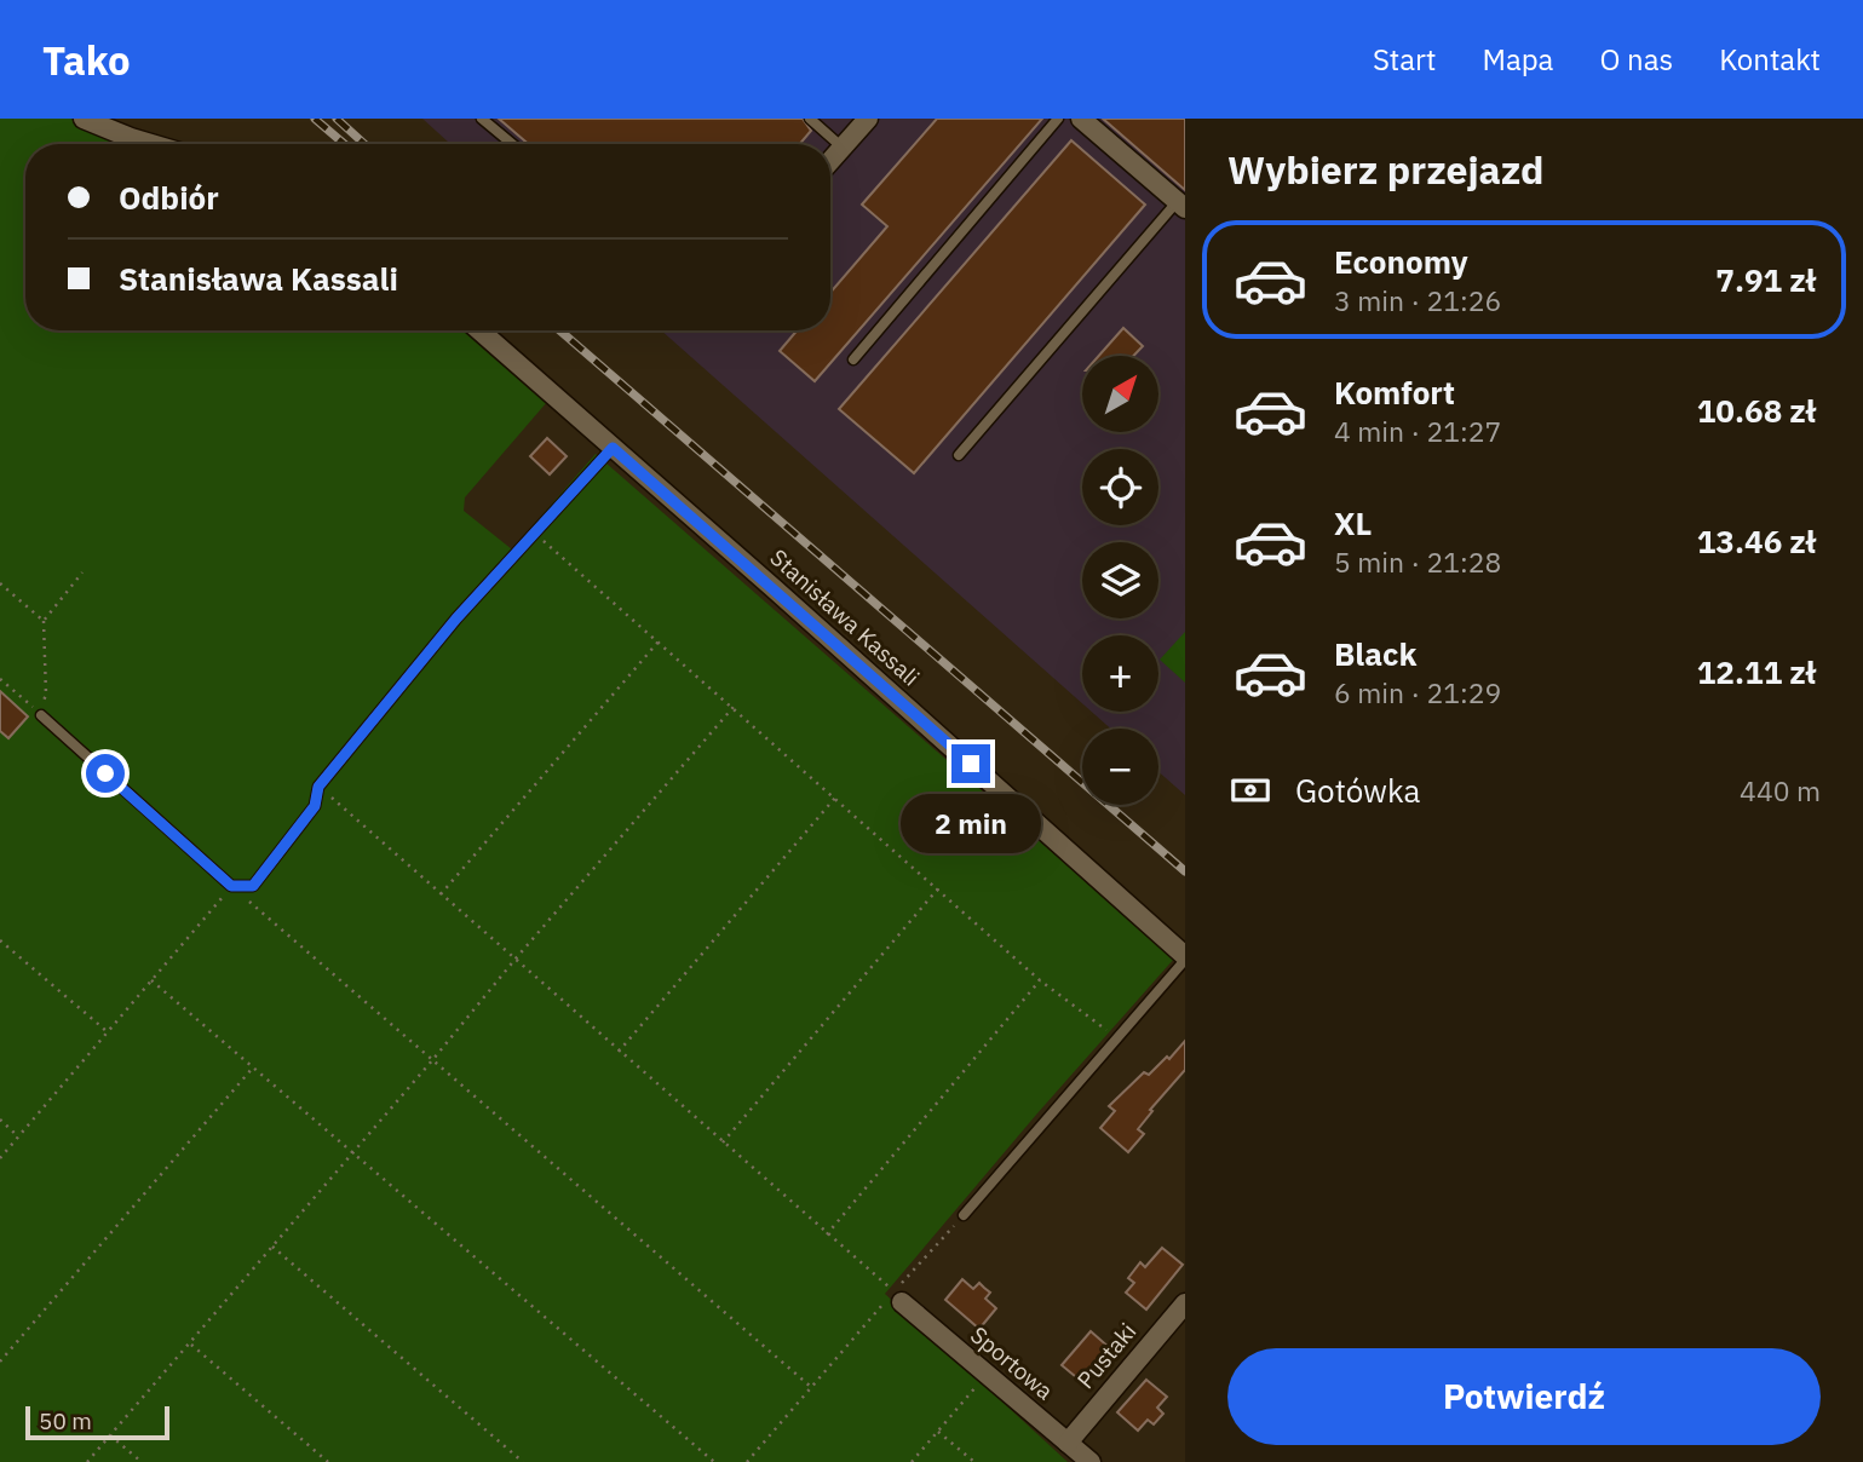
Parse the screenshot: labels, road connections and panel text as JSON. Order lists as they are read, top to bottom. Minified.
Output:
{"streets":{"street":["Stanisława Kassali","Pustaki","Sportowa"]},"crossings":[["Pustaki","Sportowa"]],"scale_bar":"50 m","north":"top right","page":{"header":"Tako","nav":["Start","Mapa","O nas","Kontakt"],"heading":"Wybierz przejazd","banner":["Odbiór","Stanisława Kassali"],"list":[{"name":"Economy","note":"3 min · 21:26","value":"7.91 zł"},{"name":"Komfort","note":"4 min · 21:27","value":"10.68 zł"},{"name":"XL","note":"5 min · 21:28","value":"13.46 zł"},{"name":"Black","note":"6 min · 21:29","value":"12.11 zł"}],"map_buttons":["+","−"],"pay":["Gotówka","440 m"],"bubble":"2 min","buttons":"Potwierdź","scale":"50 m"}}
